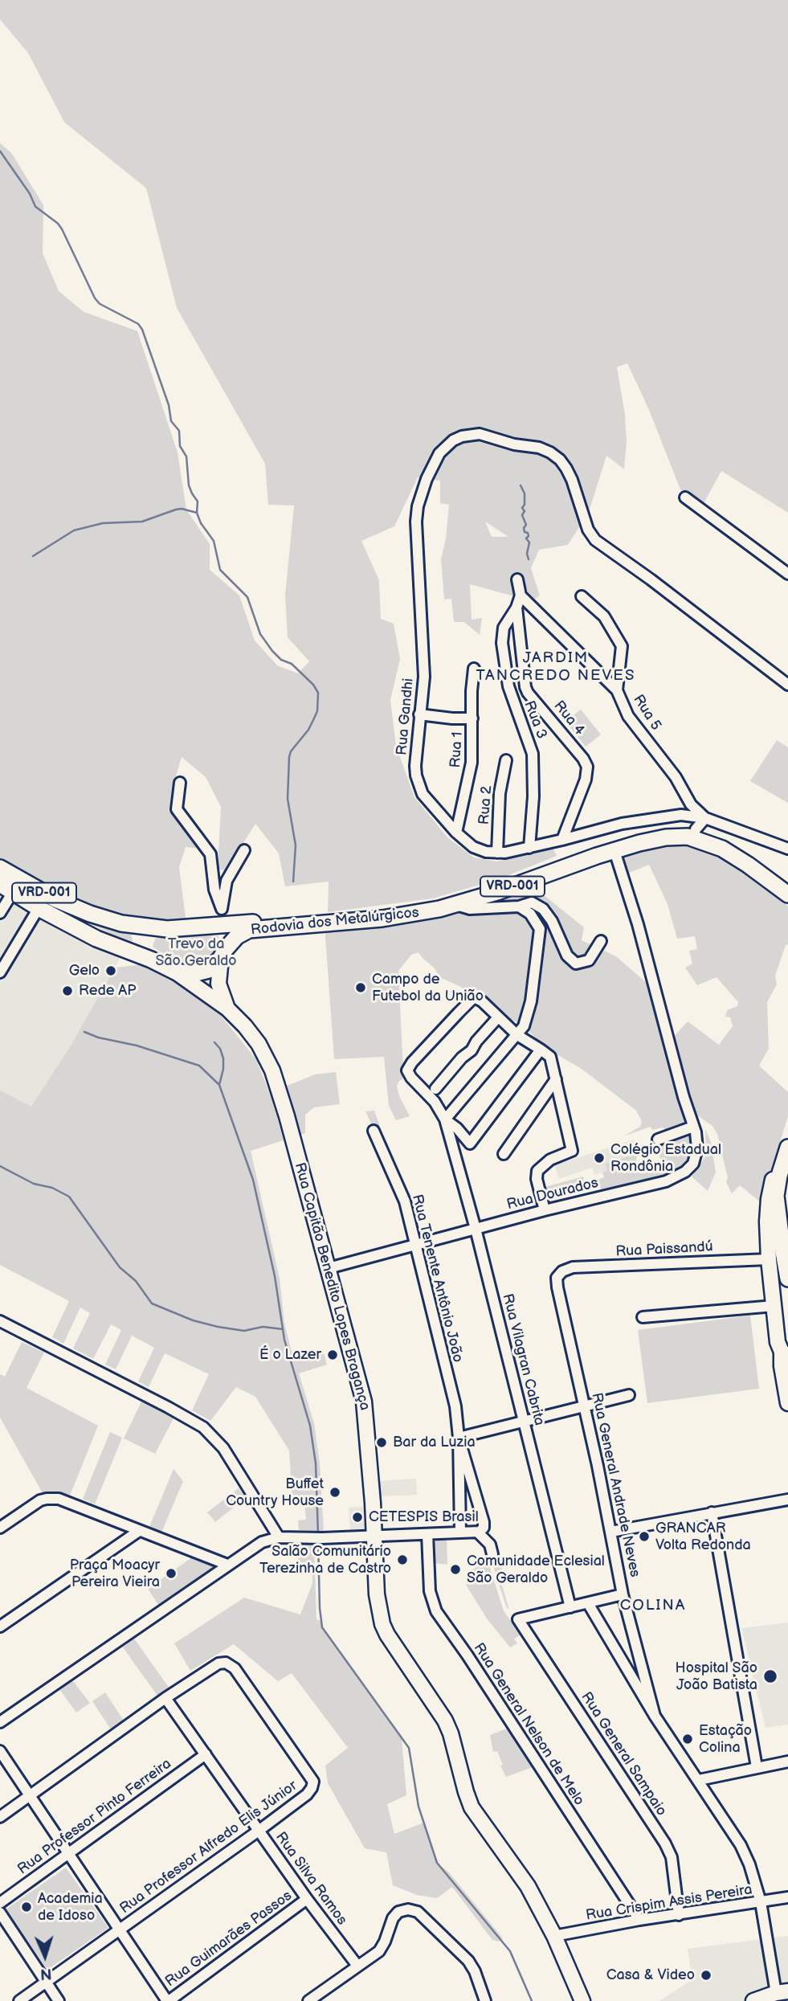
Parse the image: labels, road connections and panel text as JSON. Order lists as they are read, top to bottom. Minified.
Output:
{"streets":{"main road":["VRD-001","Rodovia dos Metalúrgicos","Rua Capitão Benedito Lopes Bragança"],"street":["Rua 5","Rua Gandhi","Rua 4","Rua 3","Rua 1","Rua 2","Rua Dourados","Rua Paissandú","Rua Tenente Antônio João","Rua Vilagran Cabrita","Rua General Andrade Neves","Rua General Nelson de Melo","Rua General Sampaio","Rua Professor Pinto Ferreira","Rua Professor Alfredo Elis Júnior","Rua Silva Ramos","Rua Crispim Assis Pereira","Rua Guimarães Passos"]},"crossings":[["Rua 5","Rua Gandhi"],["Rua 5","Rua 4"],["Rua 5","Rodovia dos Metalúrgicos"],["Rua Gandhi","Rua 4"],["Rua Gandhi","Rua 3"],["Rua Gandhi","Rua 1"],["Rua Gandhi","Rua 2"],["Rua Gandhi","Rodovia dos Metalúrgicos"],["Rua 4","Rua 3"],["Rodovia dos Metalúrgicos","Rua Dourados"],["Rodovia dos Metalúrgicos","Rua Capitão Benedito Lopes Bragança"],["Rua Dourados","Rua Tenente Antônio João"],["Rua Dourados","Rua Capitão Benedito Lopes Bragança"],["Rua Dourados","Rua Vilagran Cabrita"],["Rua Paissandú","Rua General Andrade Neves"],["Rua Capitão Benedito Lopes Bragança","Rua Crispim Assis Pereira"],["Rua Vilagran Cabrita","Rua General Sampaio"],["Rua General Andrade Neves","Rua Crispim Assis Pereira"],["Rua General Nelson de Melo","Rua Crispim Assis Pereira"],["Rua General Sampaio","Rua Crispim Assis Pereira"],["Rua Professor Pinto Ferreira","Rua Silva Ramos"],["Rua Professor Alfredo Elis Júnior","Rua Silva Ramos"],["Rua Silva Ramos","Rua Guimarães Passos"]],"districts":["JARDIM TANCREDO NEVES","COLINA"],"parks":["Trevo da São Geraldo"],"places":["Gelo","Campo de Futebol da União","Rede AP","Colégio Estadual Rondônia","É o Lazer","Bar da Luzia","Buffet Country House","CETESPIS Brasil","GRANCAR Volta Redonda","Salão Comunitário Terezinha de Castro","Comunidade Eclesial São Geraldo","Praça Moacyr Pereira Vieira","Hospital São João Batista","Estação Colina","Academia de Idoso","Casa & Video"],"north":"bottom"}
